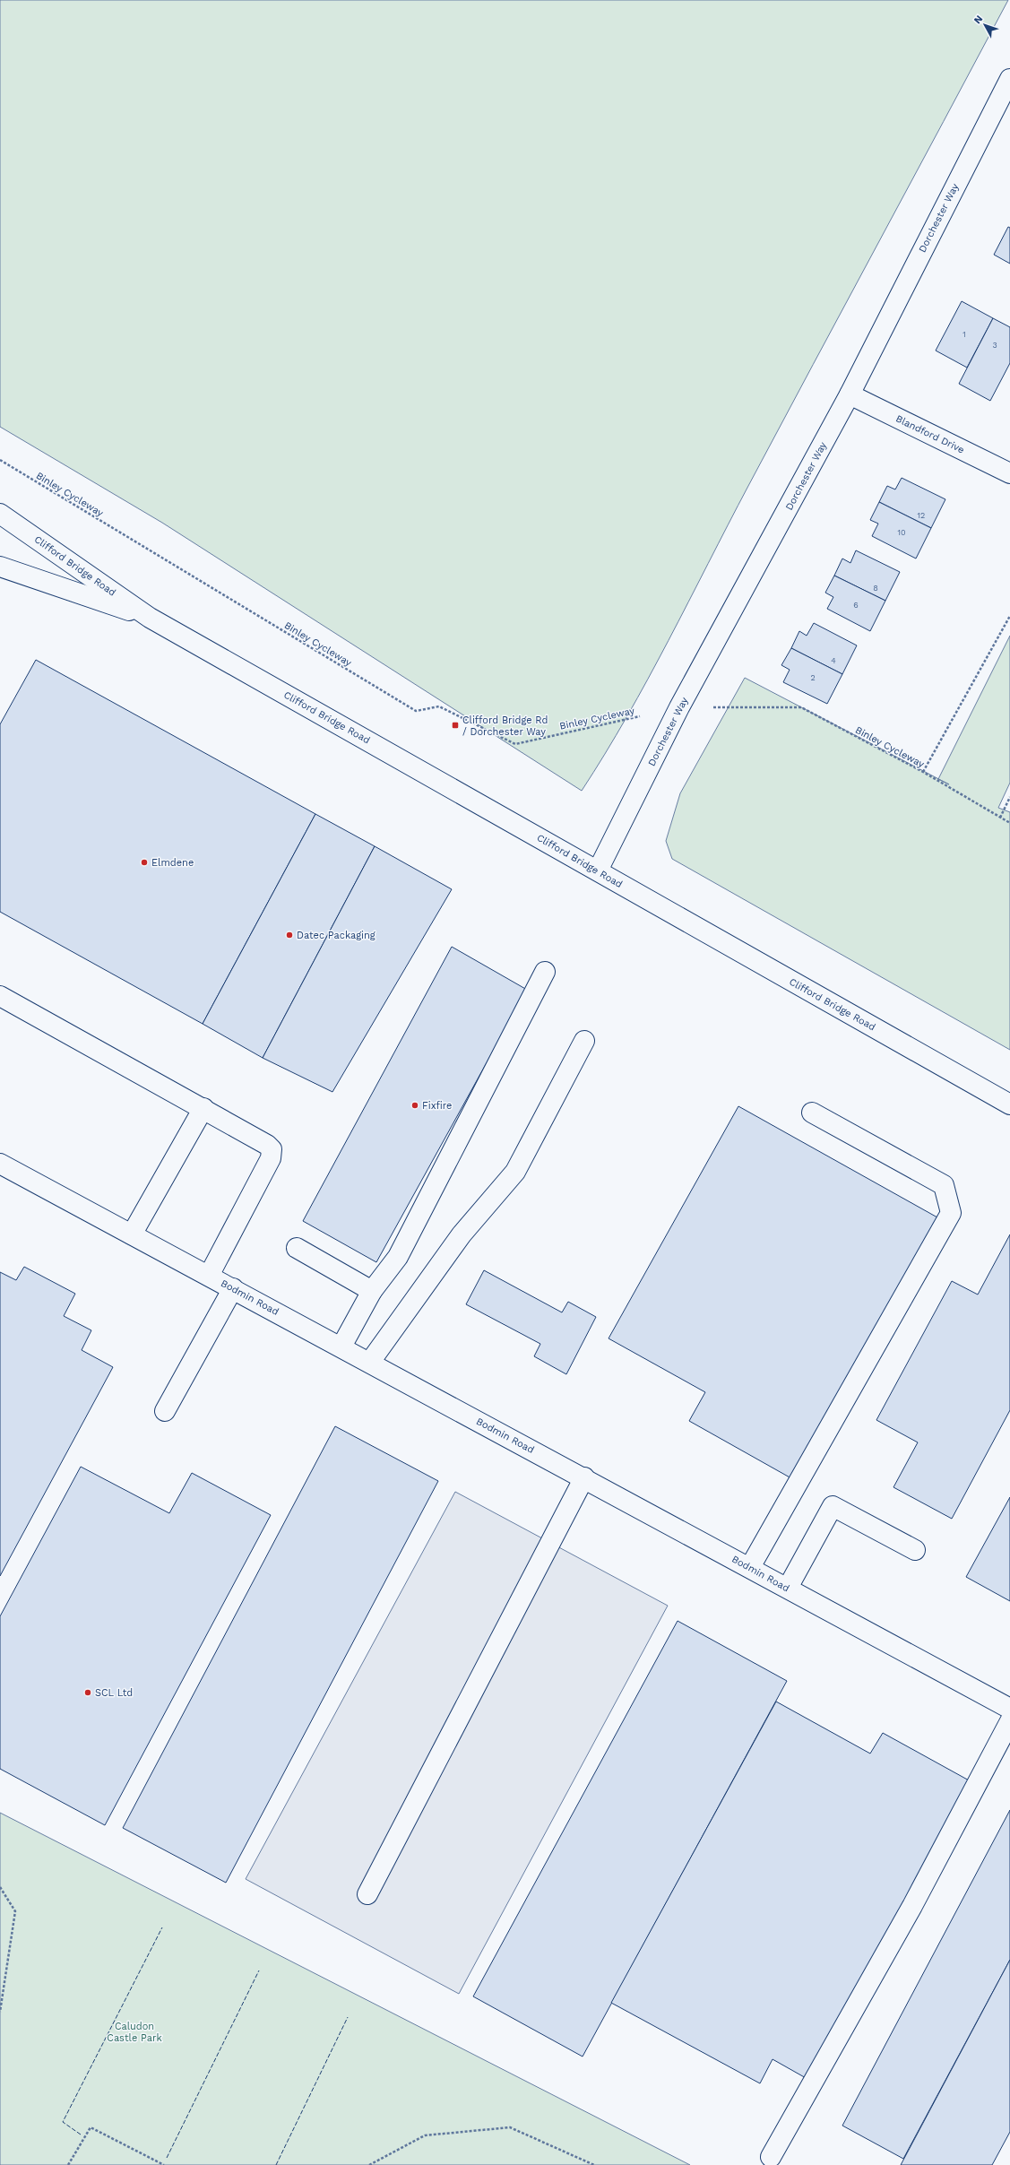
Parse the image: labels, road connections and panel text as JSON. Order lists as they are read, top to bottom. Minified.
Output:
{"streets":{"street":["Dorchester Way","Blandford Drive","Clifford Bridge Road","Bodmin Road"],"path":["Binley Cycleway"]},"crossings":[["Dorchester Way","Blandford Drive"],["Dorchester Way","Binley Cycleway"],["Dorchester Way","Clifford Bridge Road"]],"parks":["Caludon Castle Park"],"places":{"transit":["Clifford Bridge Rd / Dorchester Way"],"other":["Elmdene","Datec Packaging","Fixfire","SCL Ltd"]},"house_numbers":["1","3","12","10","8","6","4","2"],"north":"top left"}
